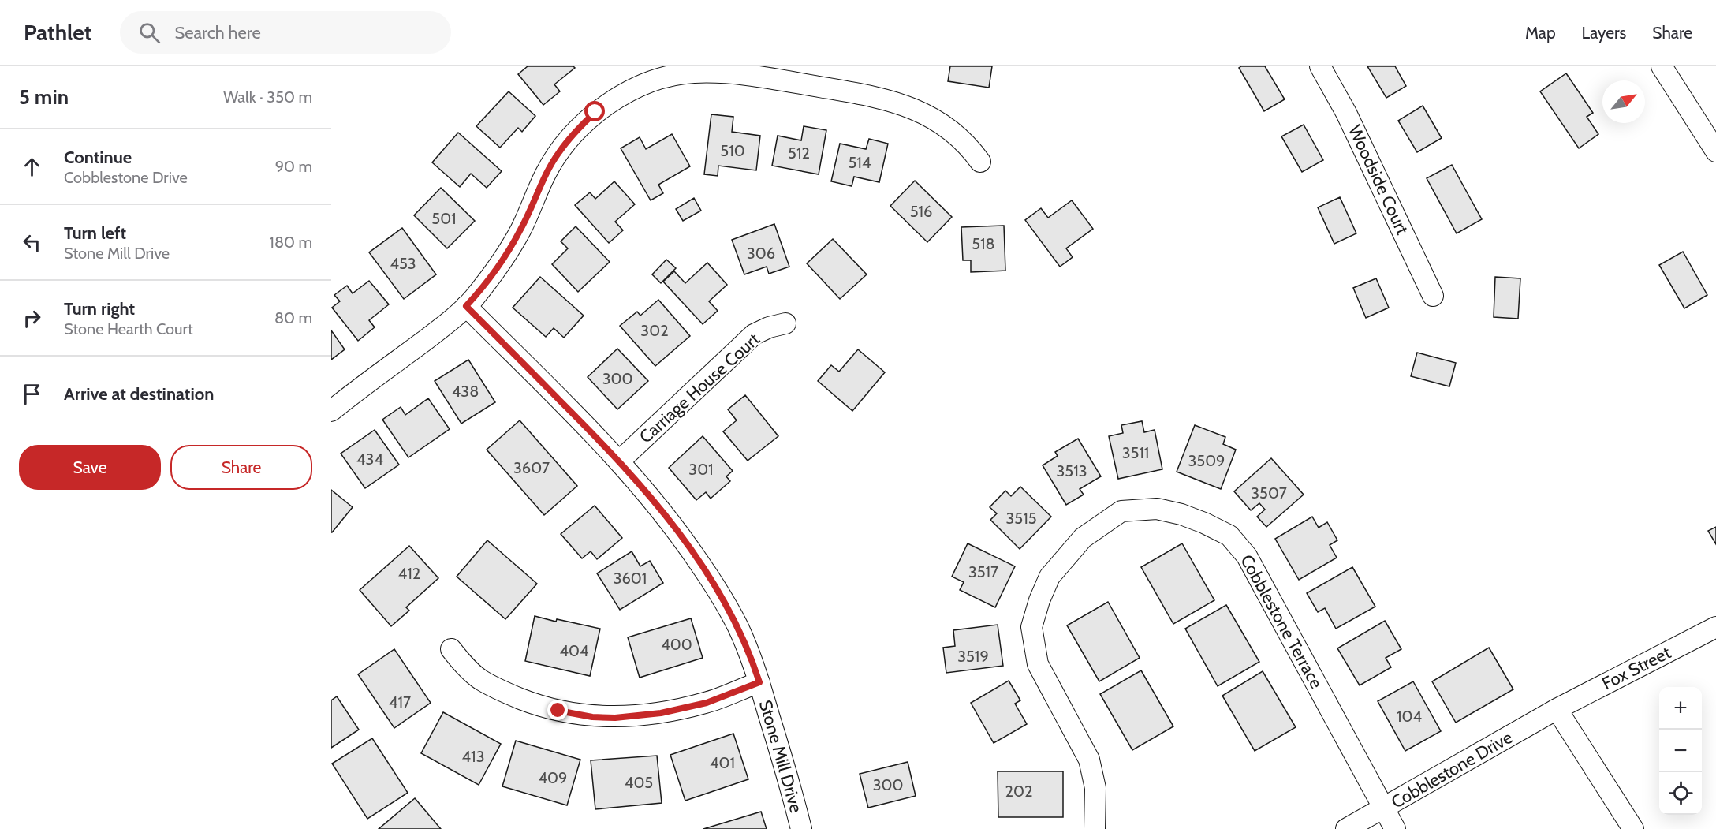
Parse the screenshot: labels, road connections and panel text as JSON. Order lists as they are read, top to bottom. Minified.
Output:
{"streets":{"street":["Woodside Court","Carriage House Court","Cobblestone Terrace","Fox Street","Stone Mill Drive","Cobblestone Drive"]},"crossings":[["Carriage House Court","Stone Mill Drive"],["Cobblestone Terrace","Cobblestone Drive"],["Fox Street","Cobblestone Drive"]],"house_numbers":["510","512","514","516","501","518","306","453","302","300","438","3511","434","3509","3607","301","3513","3507","3515","3517","412","3601","400","404","3519","417","104","413","401","409","405","300","202"],"north":"top right","page":{"header":"Pathlet","search":"Search here","nav":["Map","Layers","Share"],"heading":["5 min","Walk · 350 m"],"list":[["Continue","Cobblestone Drive","90 m"],["Turn left","Stone Mill Drive","180 m"],["Turn right","Stone Hearth Court","80 m"],"Arrive at destination"],"buttons":["Save","Share"],"map_buttons":["+","−"]}}
